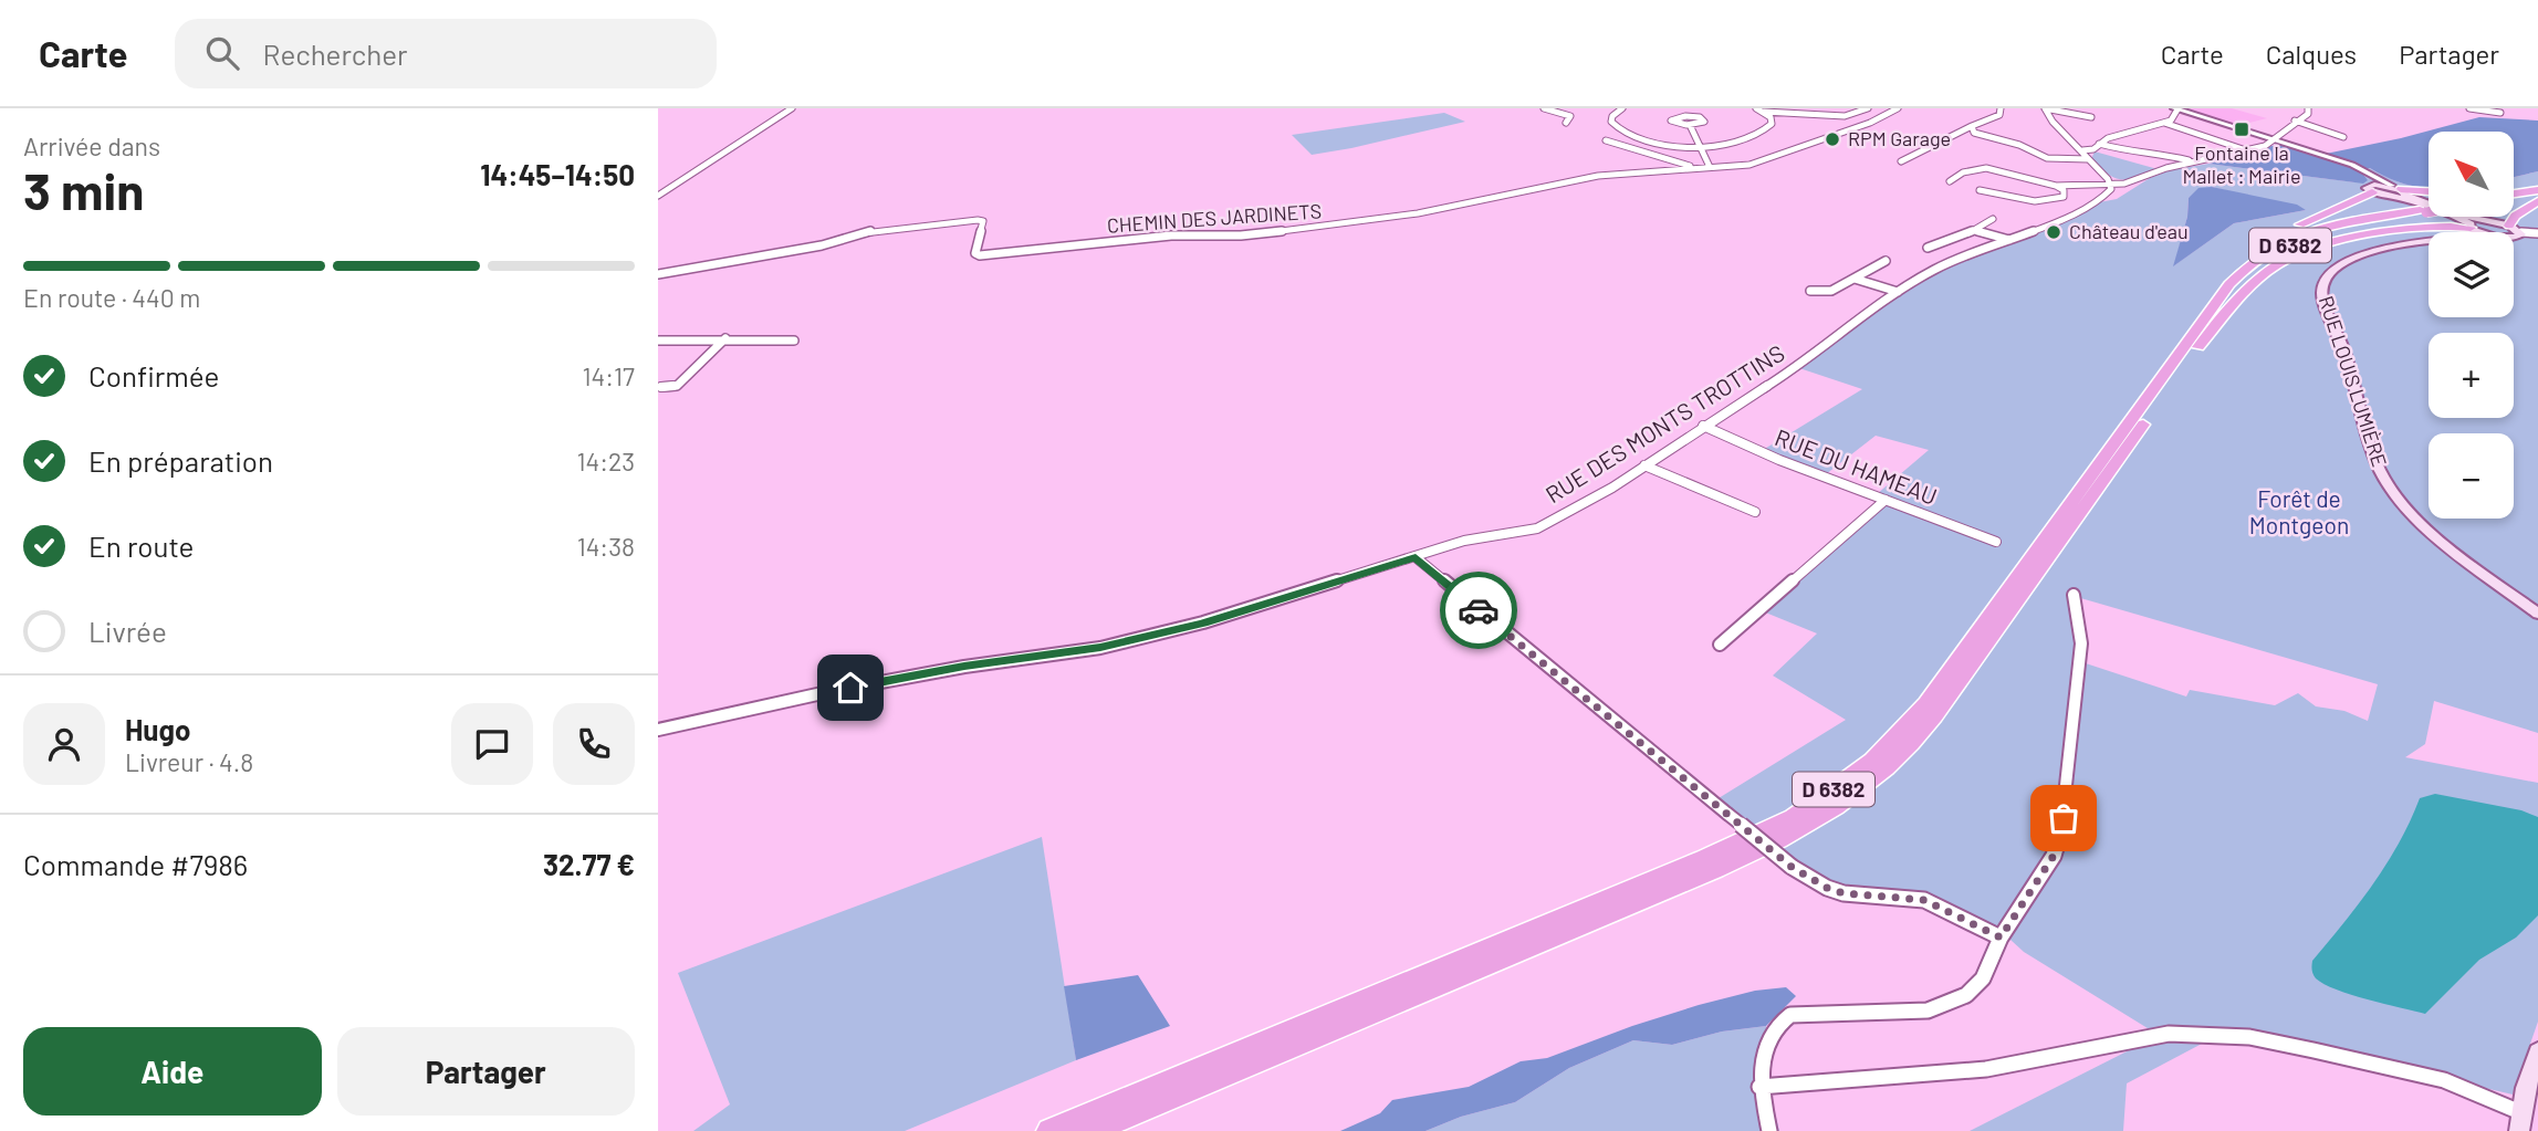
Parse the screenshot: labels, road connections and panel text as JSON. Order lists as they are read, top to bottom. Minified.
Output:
{"streets":{"highway":["D 6382"],"main road":["RUE LOUIS LUMIÈRE"],"street":["CHEMIN DES JARDINETS","RUE DES MONTS TROTTINS","RUE DU HAMEAU"]},"crossings":[["RUE DES MONTS TROTTINS","RUE DU HAMEAU"]],"parks":["Forêt de Montgeon"],"places":{"transit":["Fontaine la Mallet : Mairie"],"other":["RPM Garage","Château d'eau"]},"north":"top left","page":{"header":"Carte","search":"Rechercher","nav":["Carte","Calques","Partager"],"heading":["3 min","Arrivée dans","14:45–14:50"],"panel":["Hugo","Livreur · 4.8","Commande #7986","32.77 €"],"map_buttons":["+","−"],"bar":"En route · 440 m","list":[["Confirmée","14:17"],["En préparation","14:23"],["En route","14:38"],"Livrée"],"buttons":["Aide","Partager"]}}
